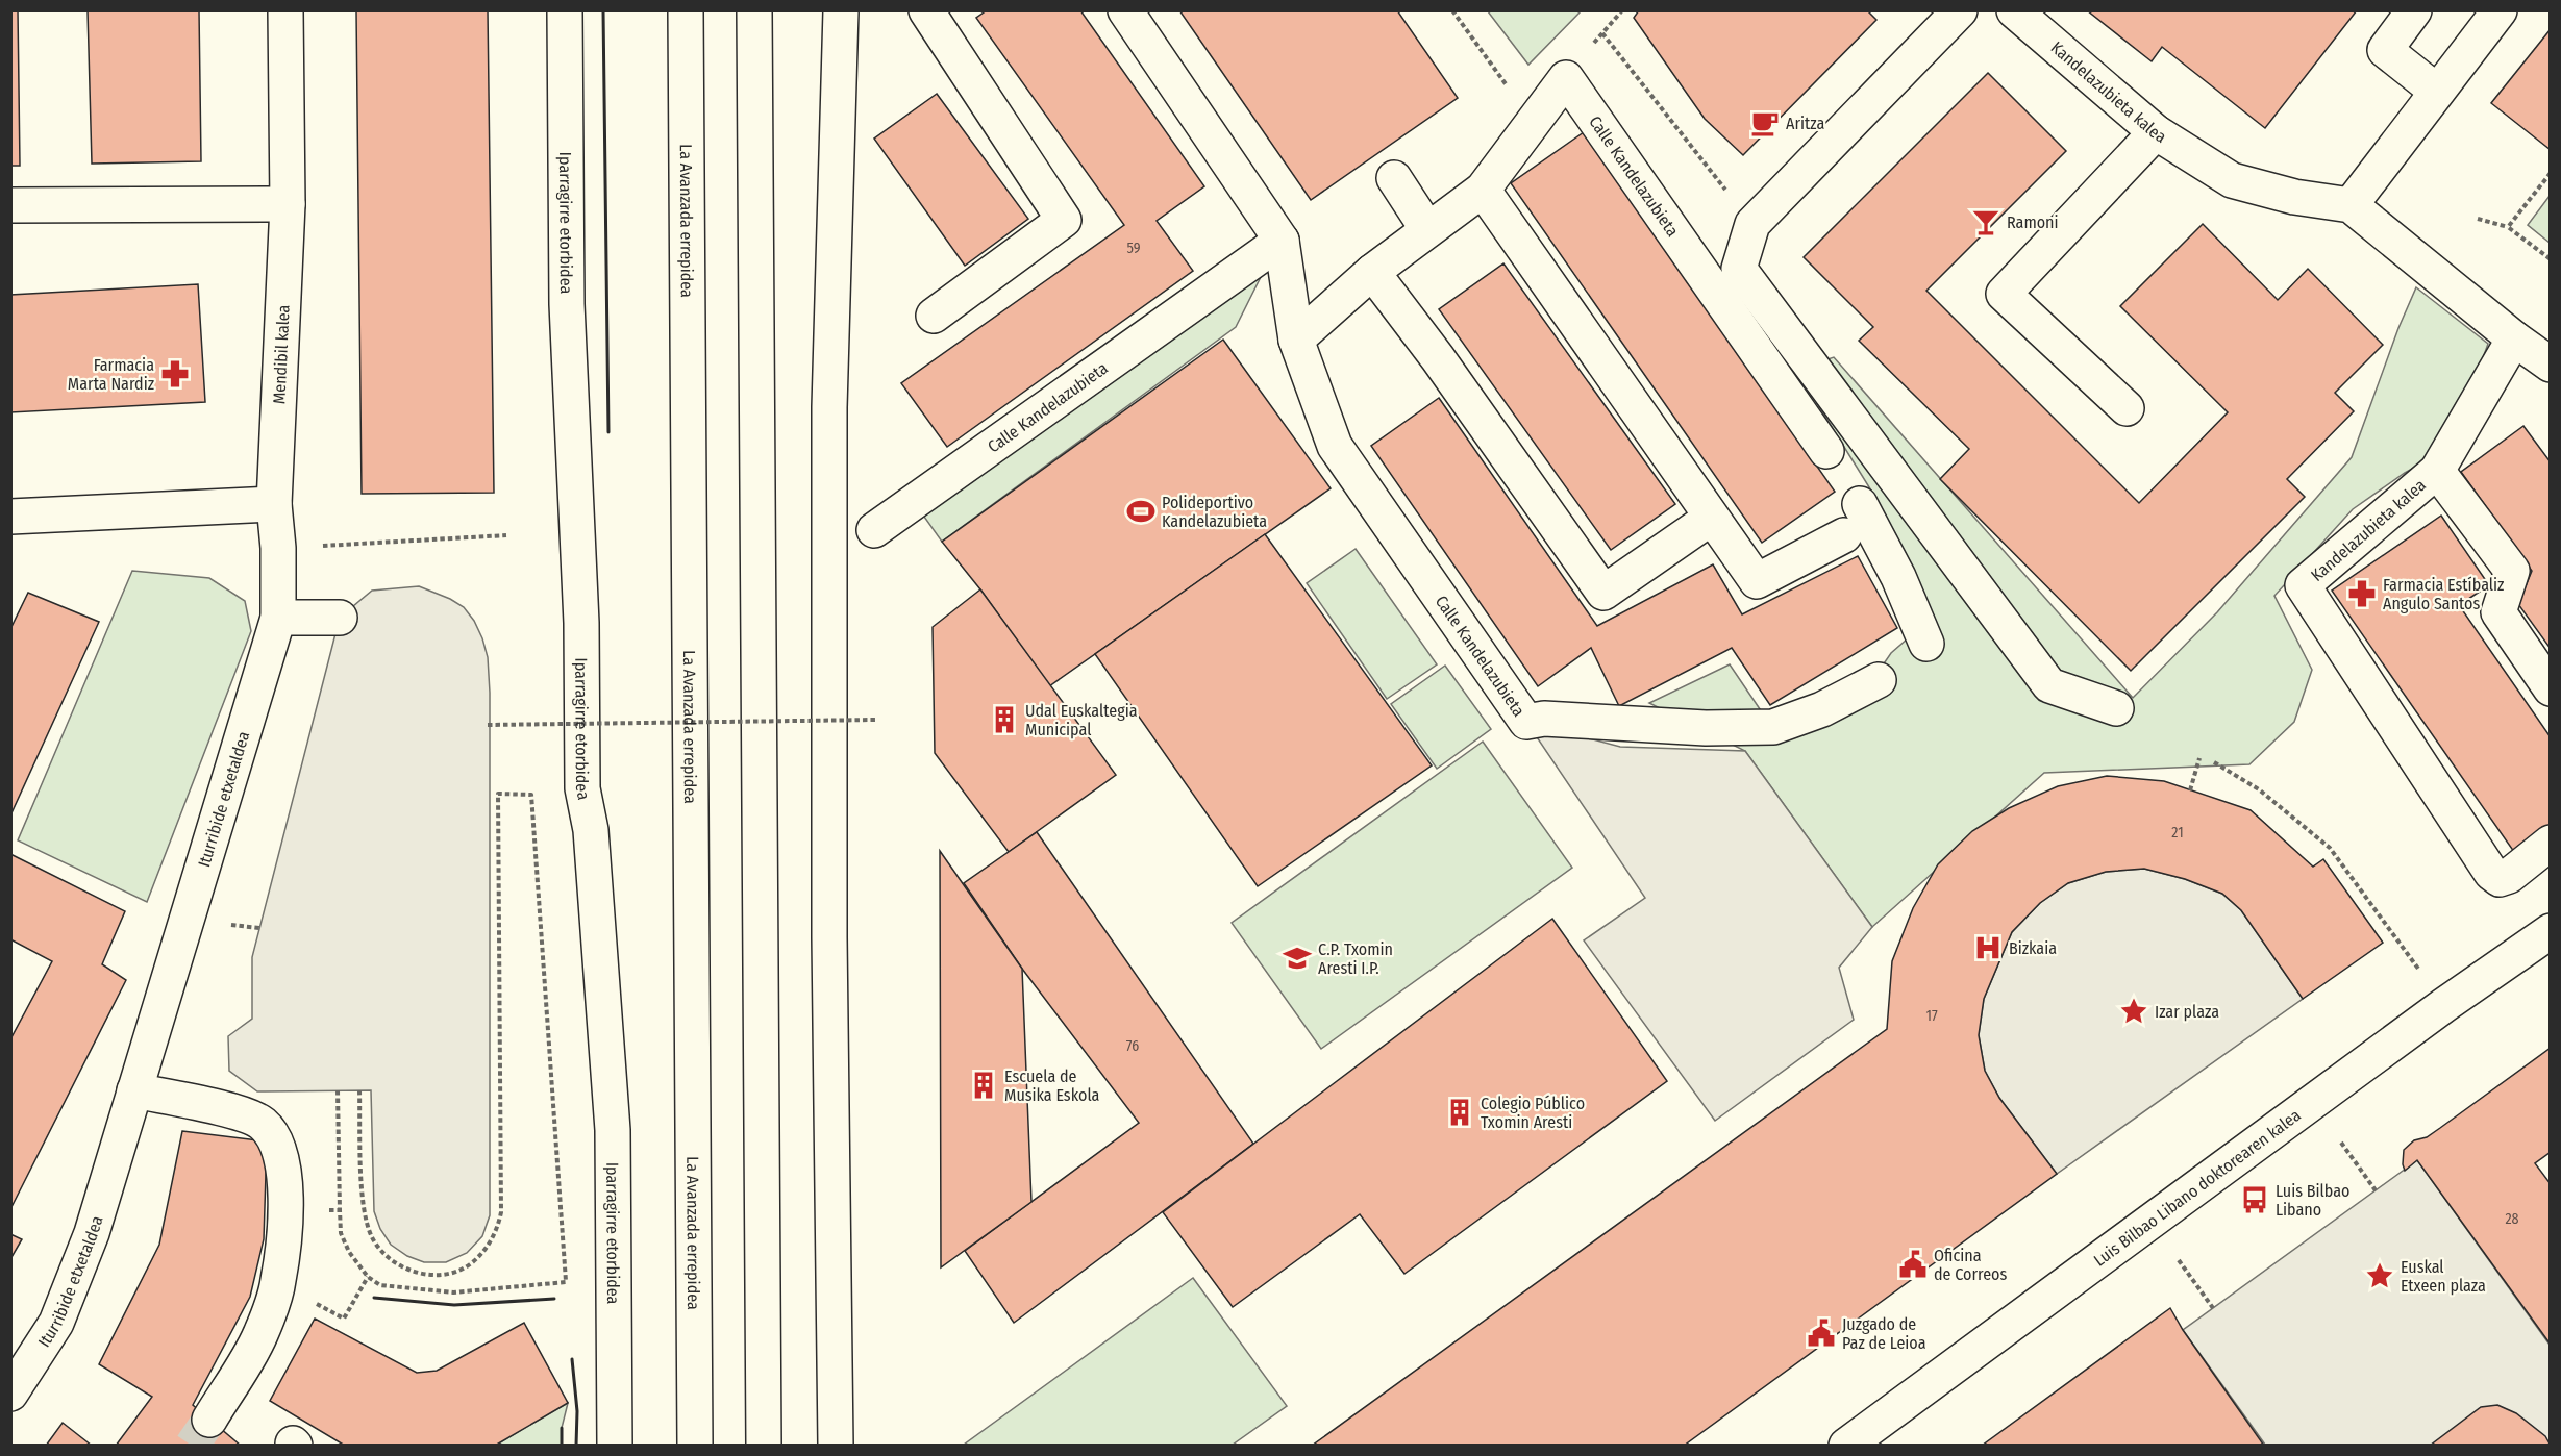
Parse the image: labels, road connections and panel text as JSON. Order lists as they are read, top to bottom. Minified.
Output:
{"streets":{"main road":["Kandelazubieta kalea","Calle Kandelazubieta","La Avanzada errepidea","Iparragirre etorbidea","Mendibil kalea","Iturribide etxetaldea","Luis Bilbao Libano doktorearen kalea"]},"crossings":[["Mendibil kalea","Iturribide etxetaldea"]],"places":{"cafe":["Aritza"],"bar":["Ramoni"],"pharmacy":["Farmacia Marta Nardiz","Farmacia Estíbaliz Angulo Santos"],"sports":["Polideportivo Kandelazubieta"],"building":["Udal Euskaltegia Municipal","Escuela de Musika Eskola","Colegio Público Txomin Aresti"],"hospital":["Bizkaia"],"school or university":["C.P. Txomin Aresti I.P."],"place":["Izar plaza","Euskal Etxeen plaza"],"bus stop":["Luis Bilbao Libano"],"public building":["Oficina de Correos","Juzgado de Paz de Leioa"]},"house_numbers":["59","21","17","76","28"]}
